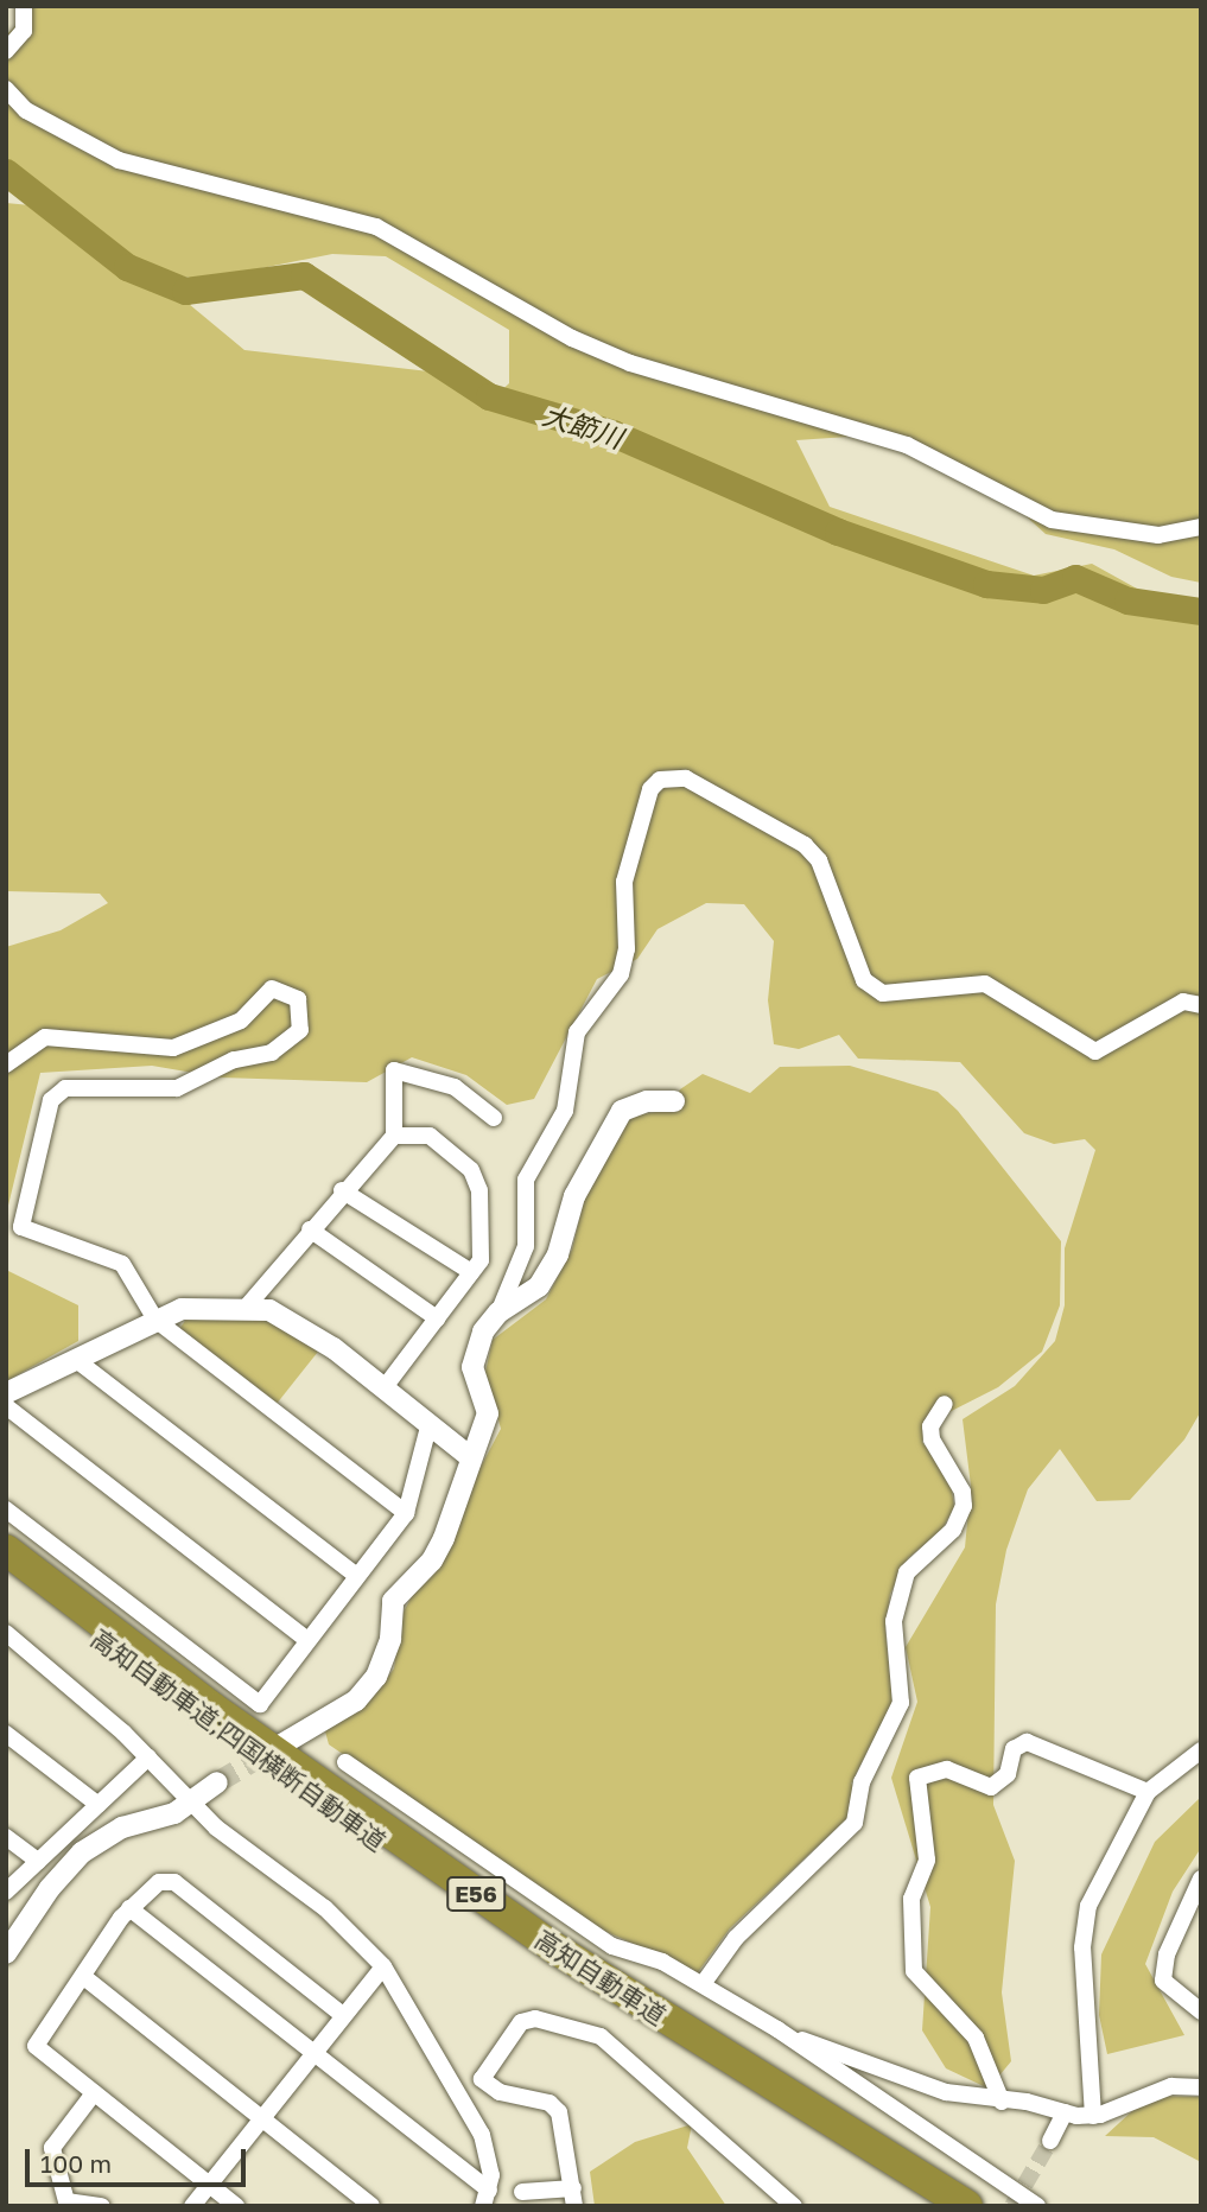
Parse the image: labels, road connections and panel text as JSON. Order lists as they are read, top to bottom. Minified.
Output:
{"streets":{"highway":["高知自動車道;四国横断自動車道","E56","高知自動車道"]},"crossings":[["高知自動車道;四国横断自動車道","高知自動車道"]],"water":["大節川"],"scale_bar":"100 m"}
